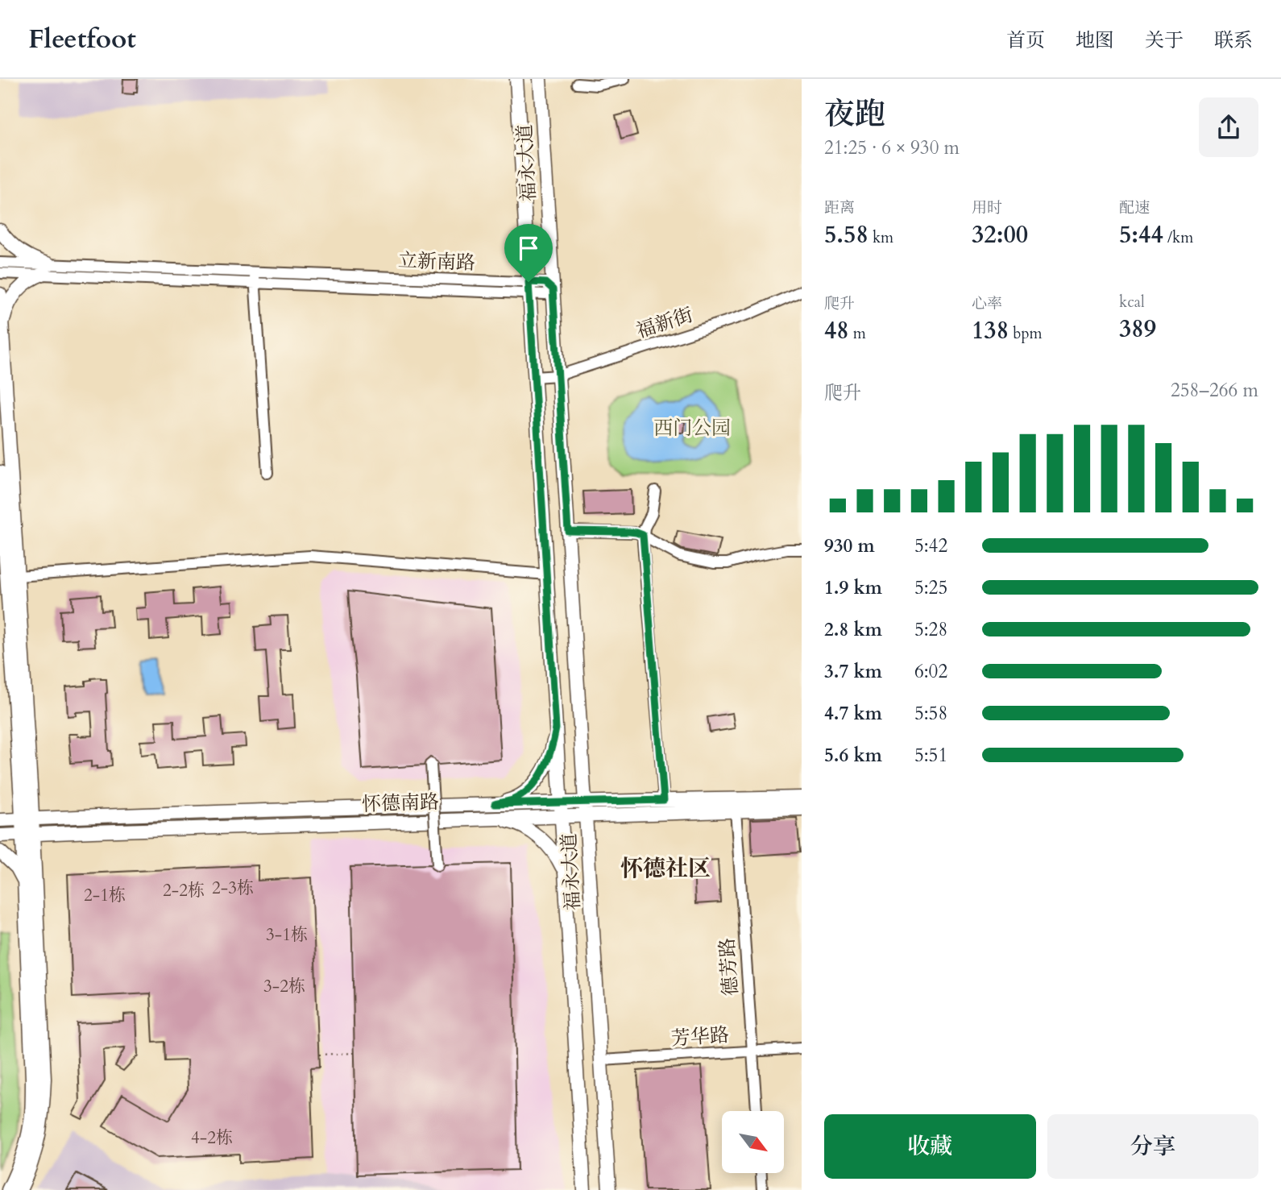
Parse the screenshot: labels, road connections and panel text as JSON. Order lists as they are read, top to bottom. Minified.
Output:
{"streets":{"main road":["福永大道","怀德南路"],"street":["立新南路","福新街","德芳路","芳华路"]},"crossings":[["福永大道","立新南路"],["福永大道","福新街"],["福永大道","怀德南路"],["福永大道","芳华路"],["怀德南路","德芳路"],["德芳路","芳华路"]],"districts":["怀德社区"],"parks":["西门公园"],"house_numbers":["2-3栋","2-2栋","2-1栋","3-1栋","3-2栋","4-2栋"],"north":"bottom right","page":{"header":"Fleetfoot","nav":["首页","地图","关于","联系"],"heading":["夜跑","21:25 · 6 × 930 m"],"stats":[["距离","5.58 km"],["用时","32:00"],["配速","5:44 /km"],["爬升","48 m"],["心率","138 bpm"],["kcal","389"]],"chart":["爬升","258–266 m"],"list":[{"name":"930 m","note":"5:42"},{"name":"1.9 km","note":"5:25"},{"name":"2.8 km","note":"5:28"},{"name":"3.7 km","note":"6:02"},{"name":"4.7 km","note":"5:58"},{"name":"5.6 km","note":"5:51"}],"buttons":["收藏","分享"]}}
